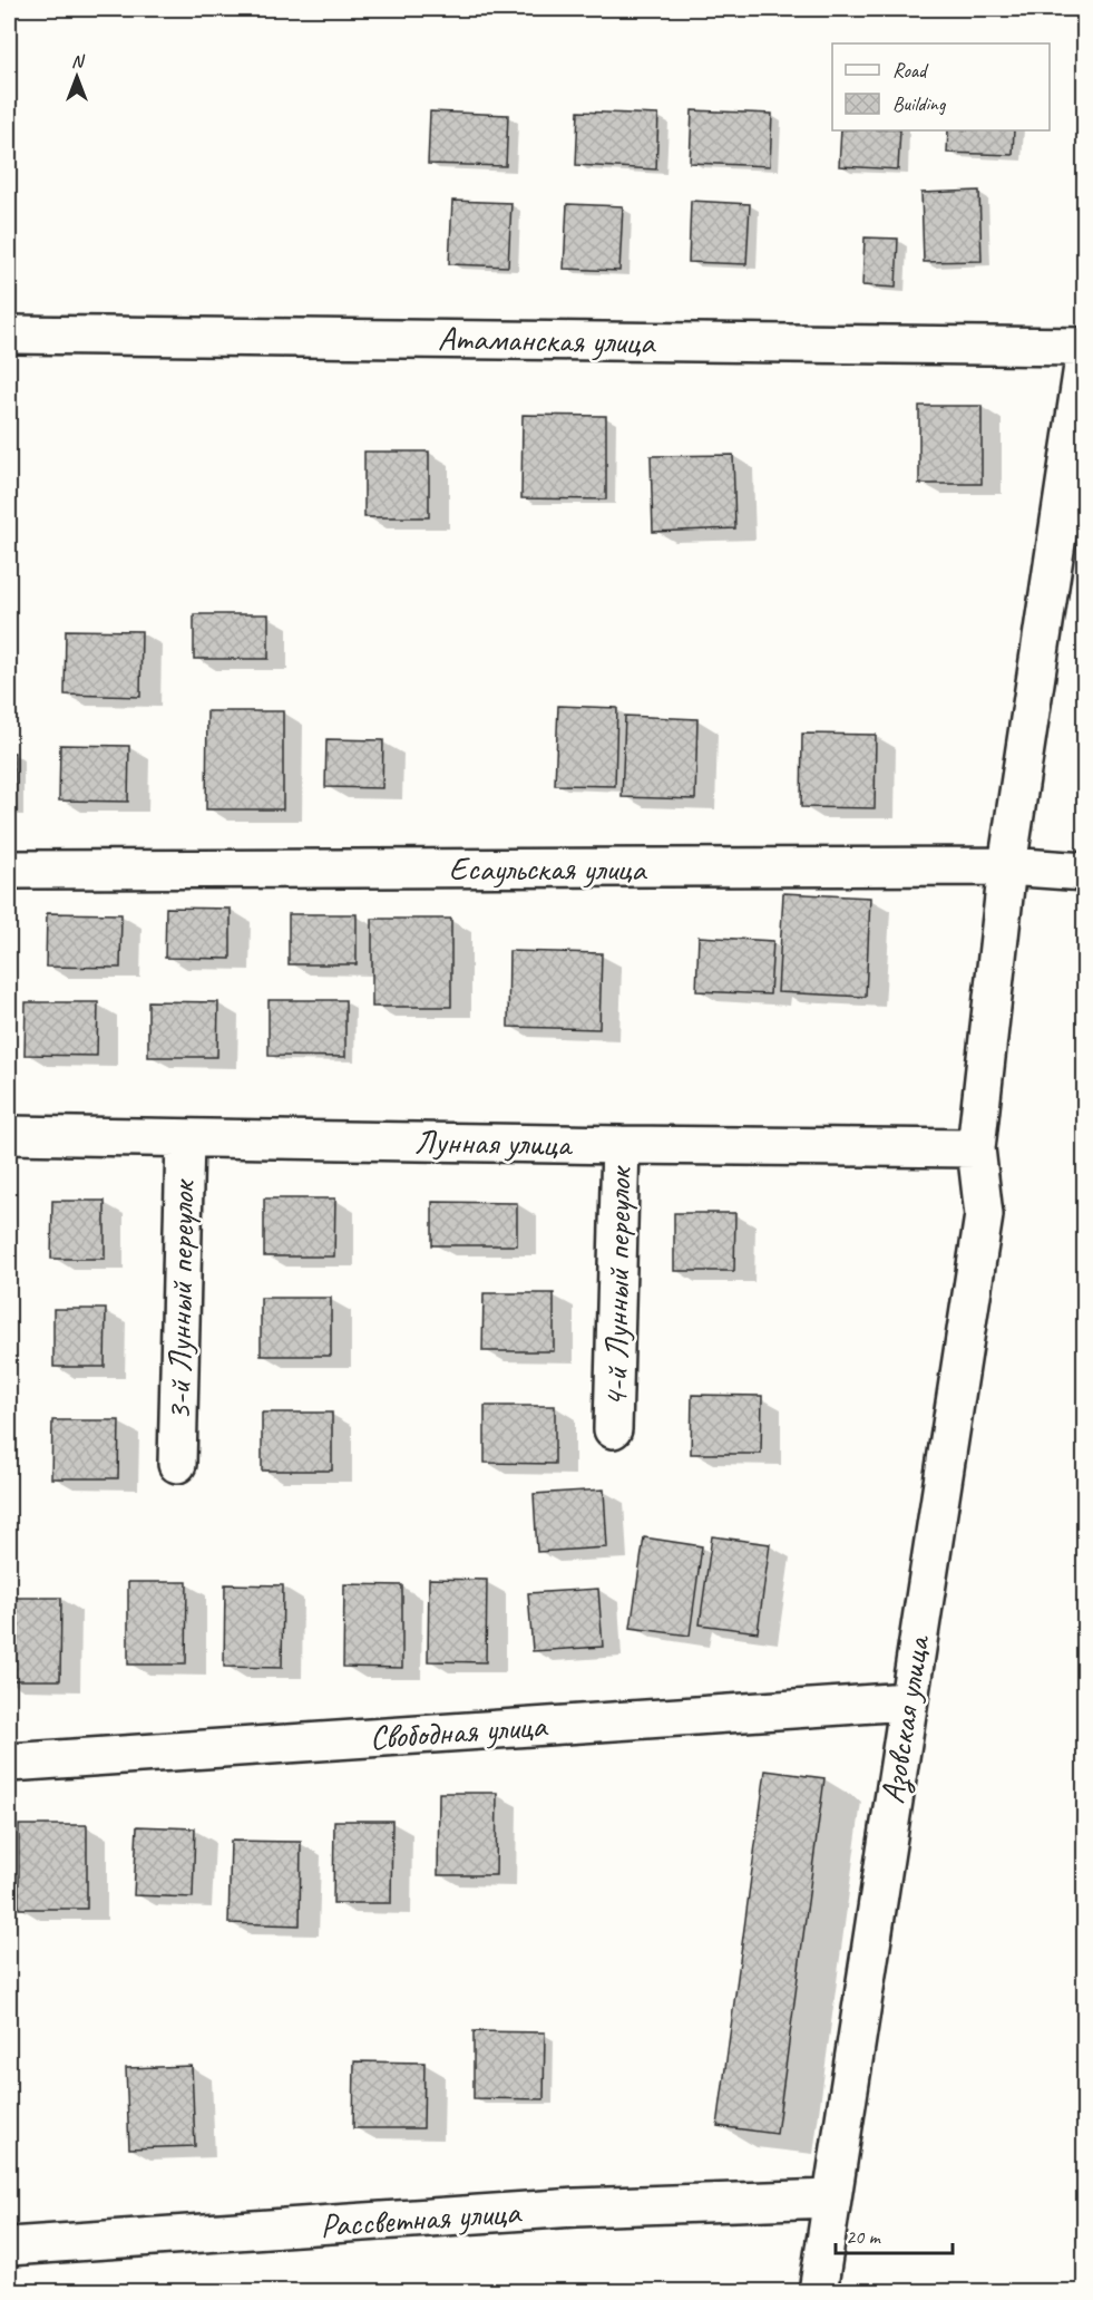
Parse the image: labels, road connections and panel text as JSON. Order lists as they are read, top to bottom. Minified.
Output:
{"streets":{"street":["Атаманская улица","Есаульская улица","Лунная улица","4-й Лунный переулок","3-й Лунный переулок","Азовская улица","Свободная улица","Рассветная улица"]},"crossings":[["Атаманская улица","Азовская улица"],["Есаульская улица","Азовская улица"],["Лунная улица","4-й Лунный переулок"],["Лунная улица","3-й Лунный переулок"],["Лунная улица","Азовская улица"],["Азовская улица","Свободная улица"],["Азовская улица","Рассветная улица"]],"legend":["Road","Building"],"scale_bar":"20 m","north":"top"}
